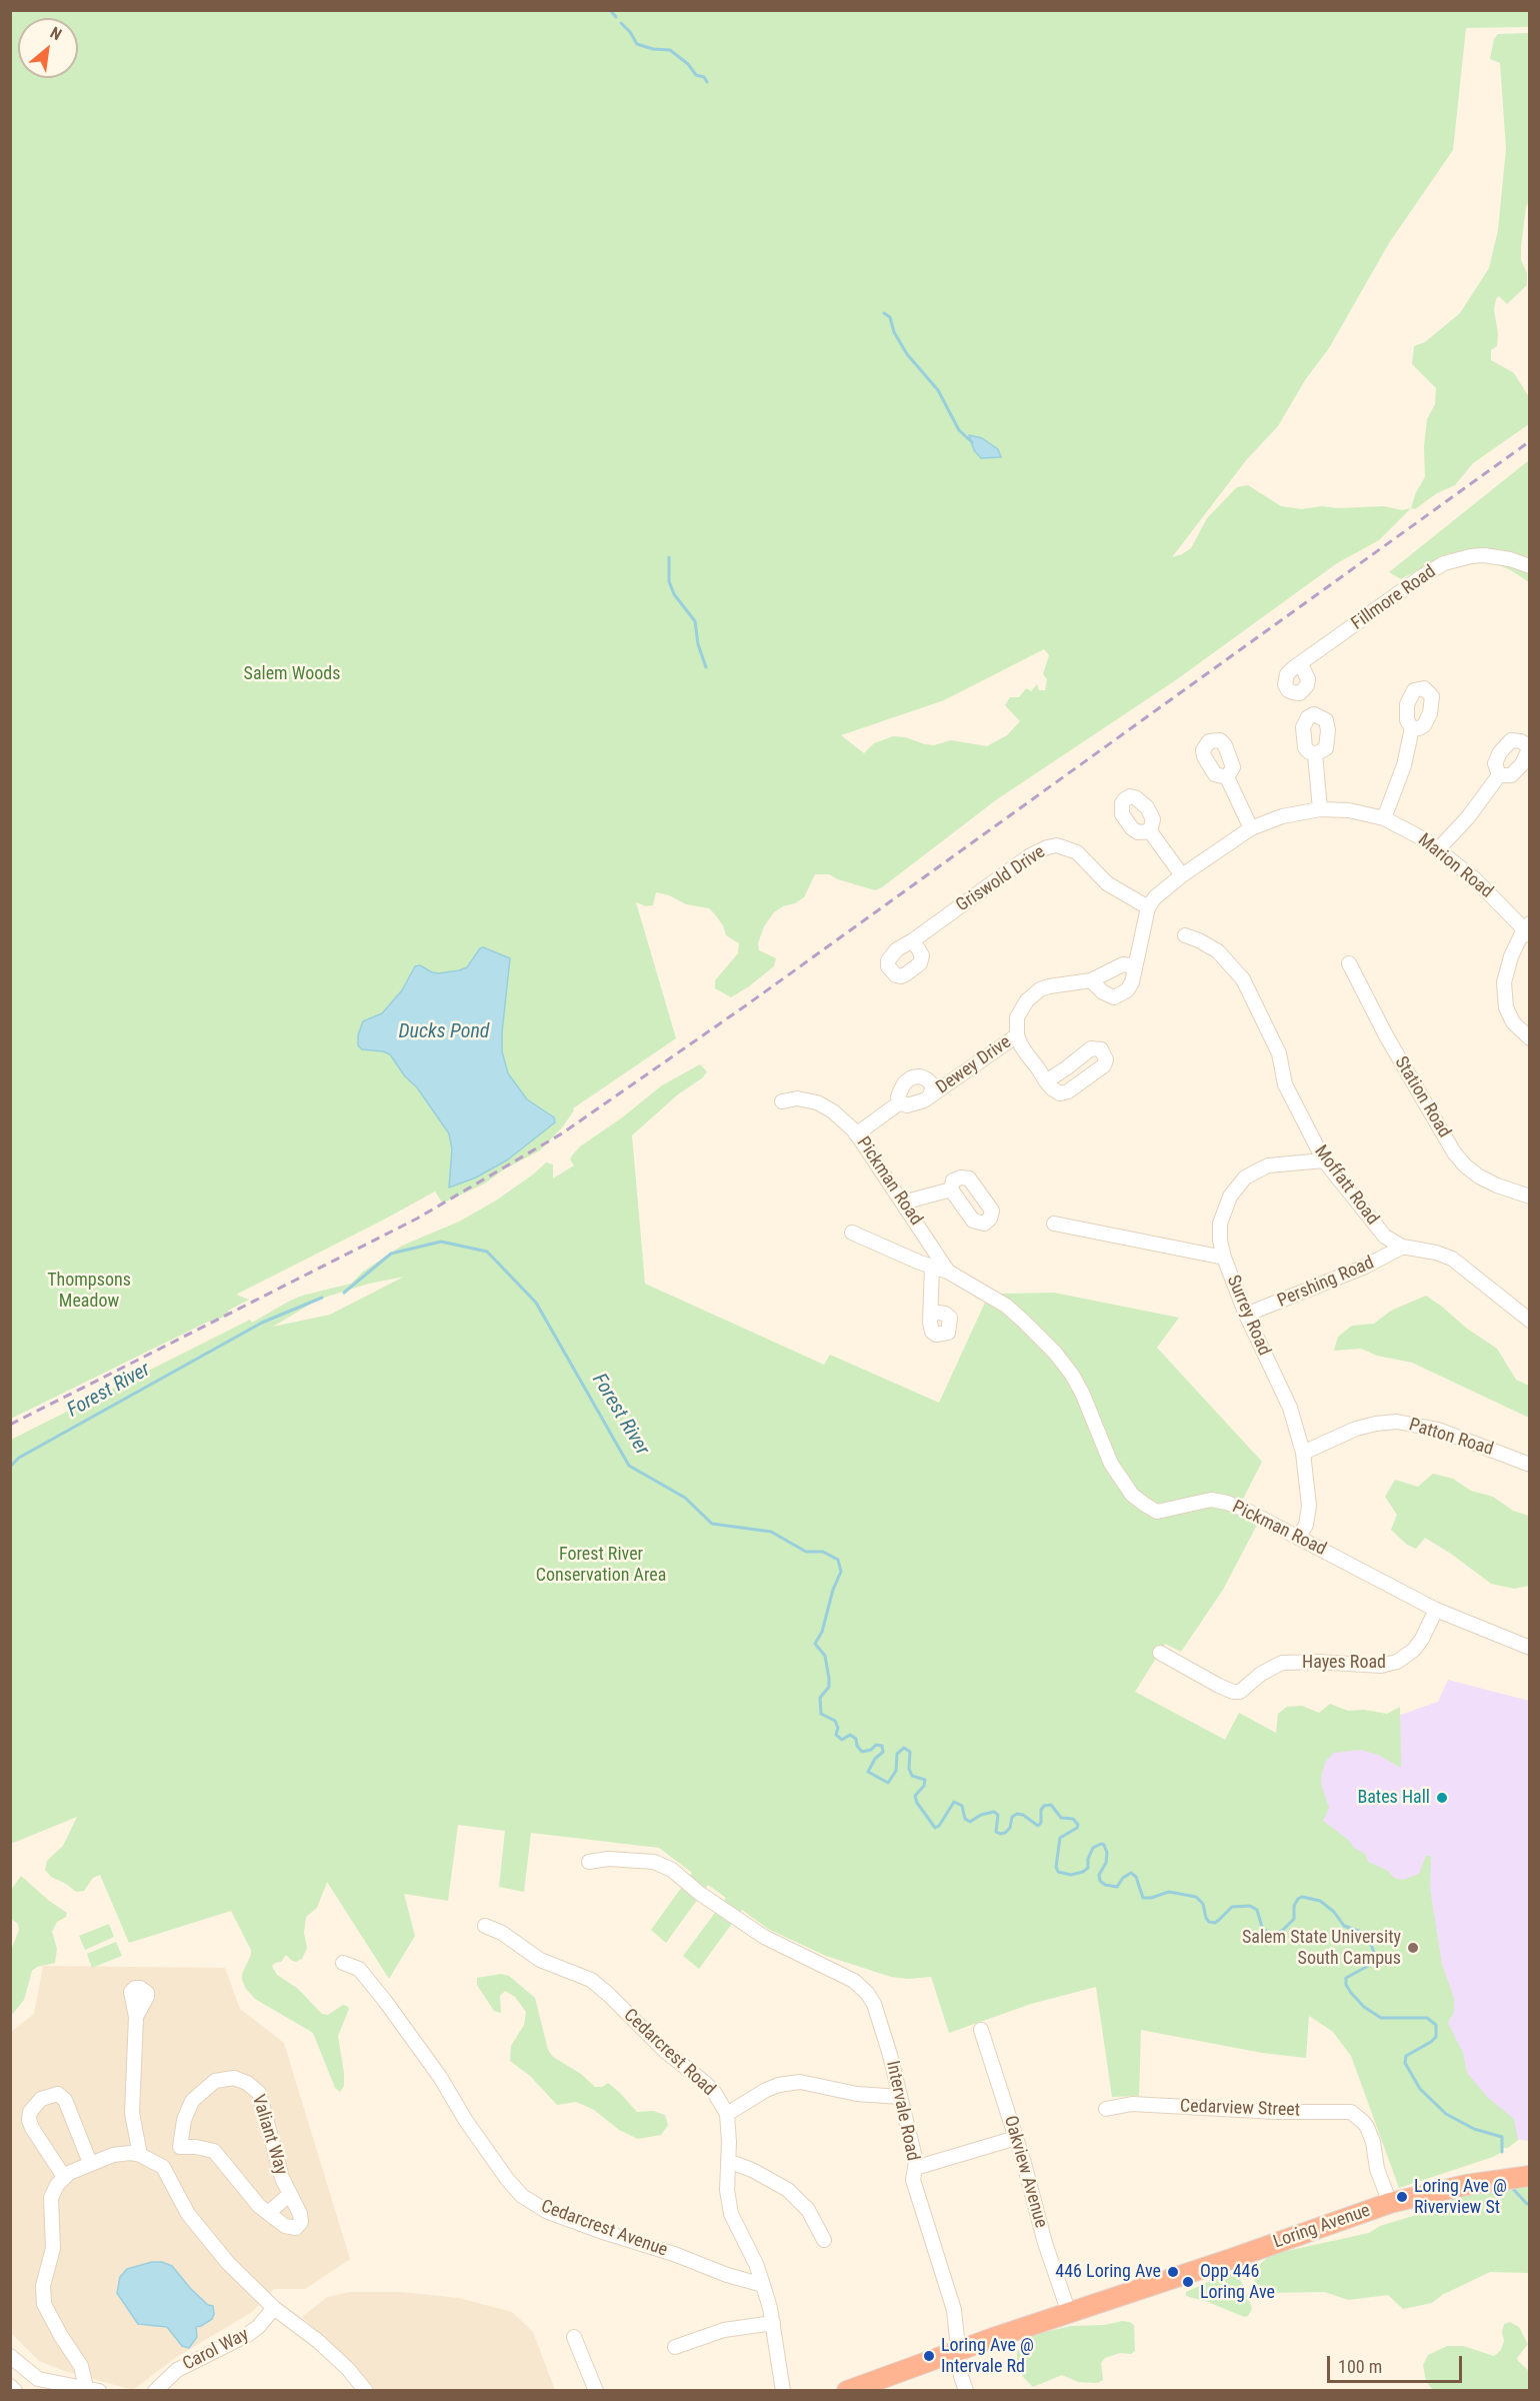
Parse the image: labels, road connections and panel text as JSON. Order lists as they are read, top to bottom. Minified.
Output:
{"streets":{"highway":["Loring Avenue"],"street":["Fillmore Road","Marion Road","Griswold Drive","Dewey Drive","Station Road","Pickman Road","Moffatt Road","Pershing Road","Surrey Road","Patton Road","Hayes Road","Cedarcrest Road","Cedarview Street","Intervale Road","Valiant Way","Oakview Avenue","Cedarcrest Avenue","Carol Way"]},"crossings":[["Marion Road","Griswold Drive"],["Dewey Drive","Pickman Road"],["Pickman Road","Surrey Road"],["Pickman Road","Hayes Road"],["Moffatt Road","Pershing Road"],["Pershing Road","Surrey Road"],["Surrey Road","Patton Road"],["Cedarcrest Road","Cedarcrest Avenue"],["Cedarview Street","Loring Avenue"],["Intervale Road","Loring Avenue"],["Oakview Avenue","Loring Avenue"]],"water":["Ducks Pond","Forest River"],"parks":["Salem Woods","Thompsons Meadow","Forest River Conservation Area"],"places":["Bates Hall","Salem State University South Campus","Loring Ave @ Riverview St","446 Loring Ave","Opp 446 Loring Ave","Loring Ave @ Intervale Rd"],"scale_bar":"100 m","north":"top right"}
